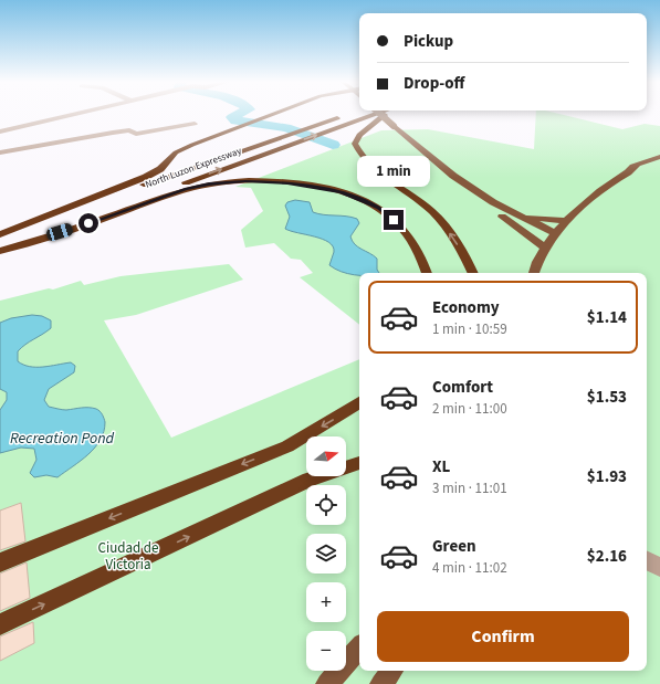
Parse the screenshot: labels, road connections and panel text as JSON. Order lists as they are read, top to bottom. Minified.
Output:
{"streets":{"highway":["North Luzon Expressway"]},"water":["Recreation Pond"],"parks":["Ciudad de Victoria"],"north":"right","page":{"banner":["Pickup","Drop-off"],"bubble":"1 min","list":[{"name":"Economy","note":"1 min · 10:59","value":"$1.14"},{"name":"Comfort","note":"2 min · 11:00","value":"$1.53"},{"name":"XL","note":"3 min · 11:01","value":"$1.93"},{"name":"Green","note":"4 min · 11:02","value":"$2.16"}],"map_buttons":["+","−"],"buttons":"Confirm"}}
